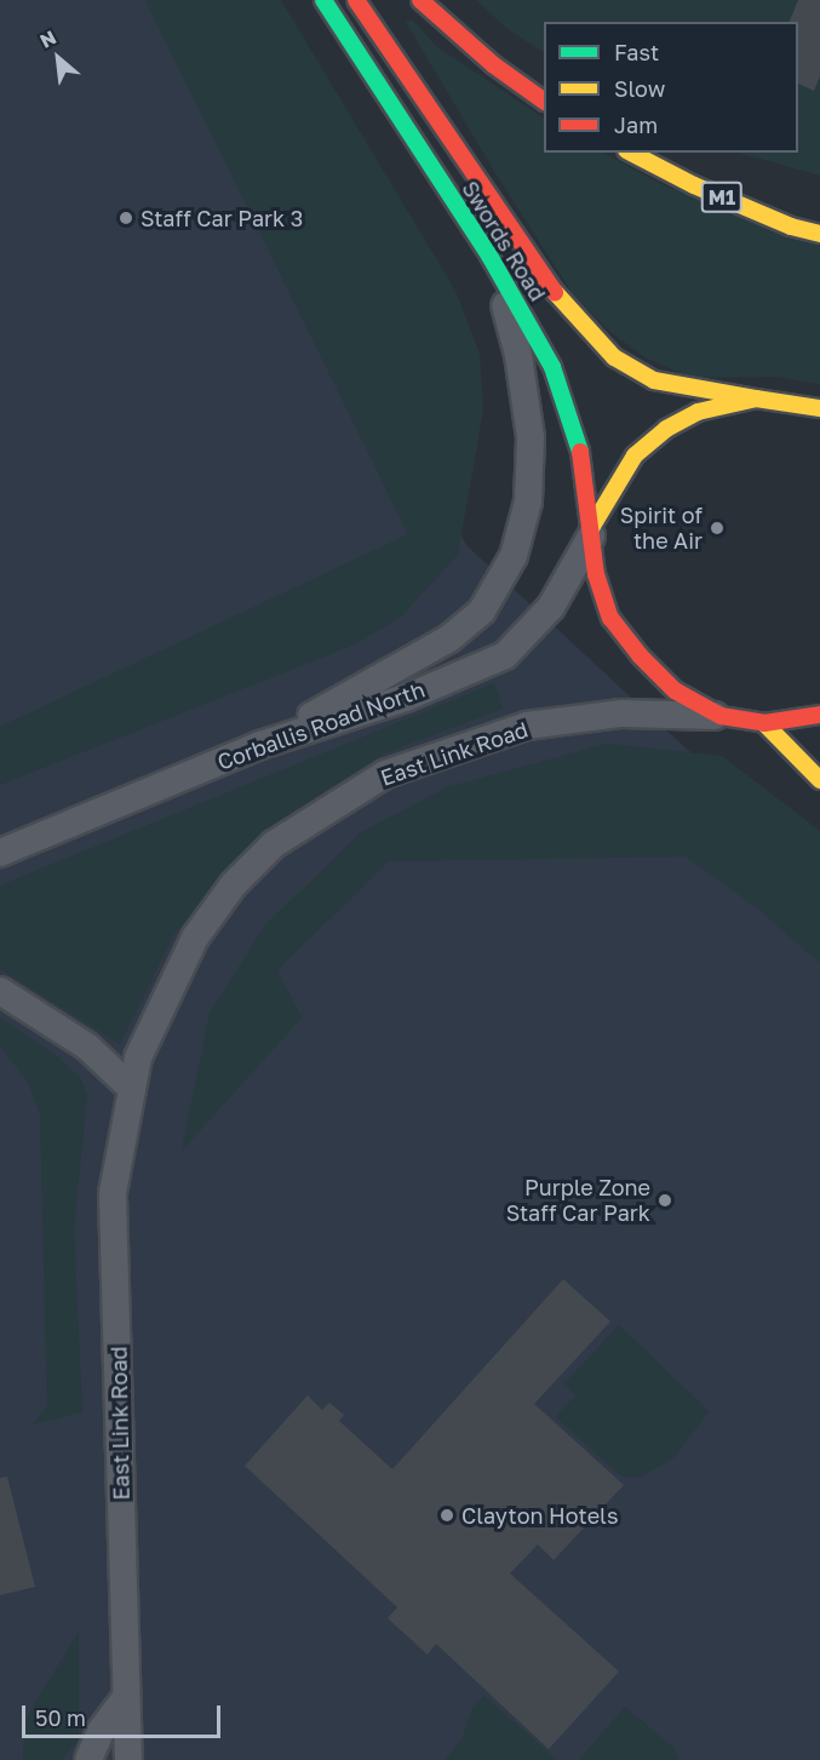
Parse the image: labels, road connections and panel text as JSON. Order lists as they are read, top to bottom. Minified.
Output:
{"streets":{"main road":["M1","Swords Road"],"street":["Corballis Road North","East Link Road"]},"crossings":[["Swords Road","Corballis Road North"],["Swords Road","East Link Road"]],"places":["Staff Car Park 3","Spirit of the Air","Purple Zone Staff Car Park","Clayton Hotels"],"legend":["Fast","Slow","Jam"],"scale_bar":"50 m","north":"top left"}
